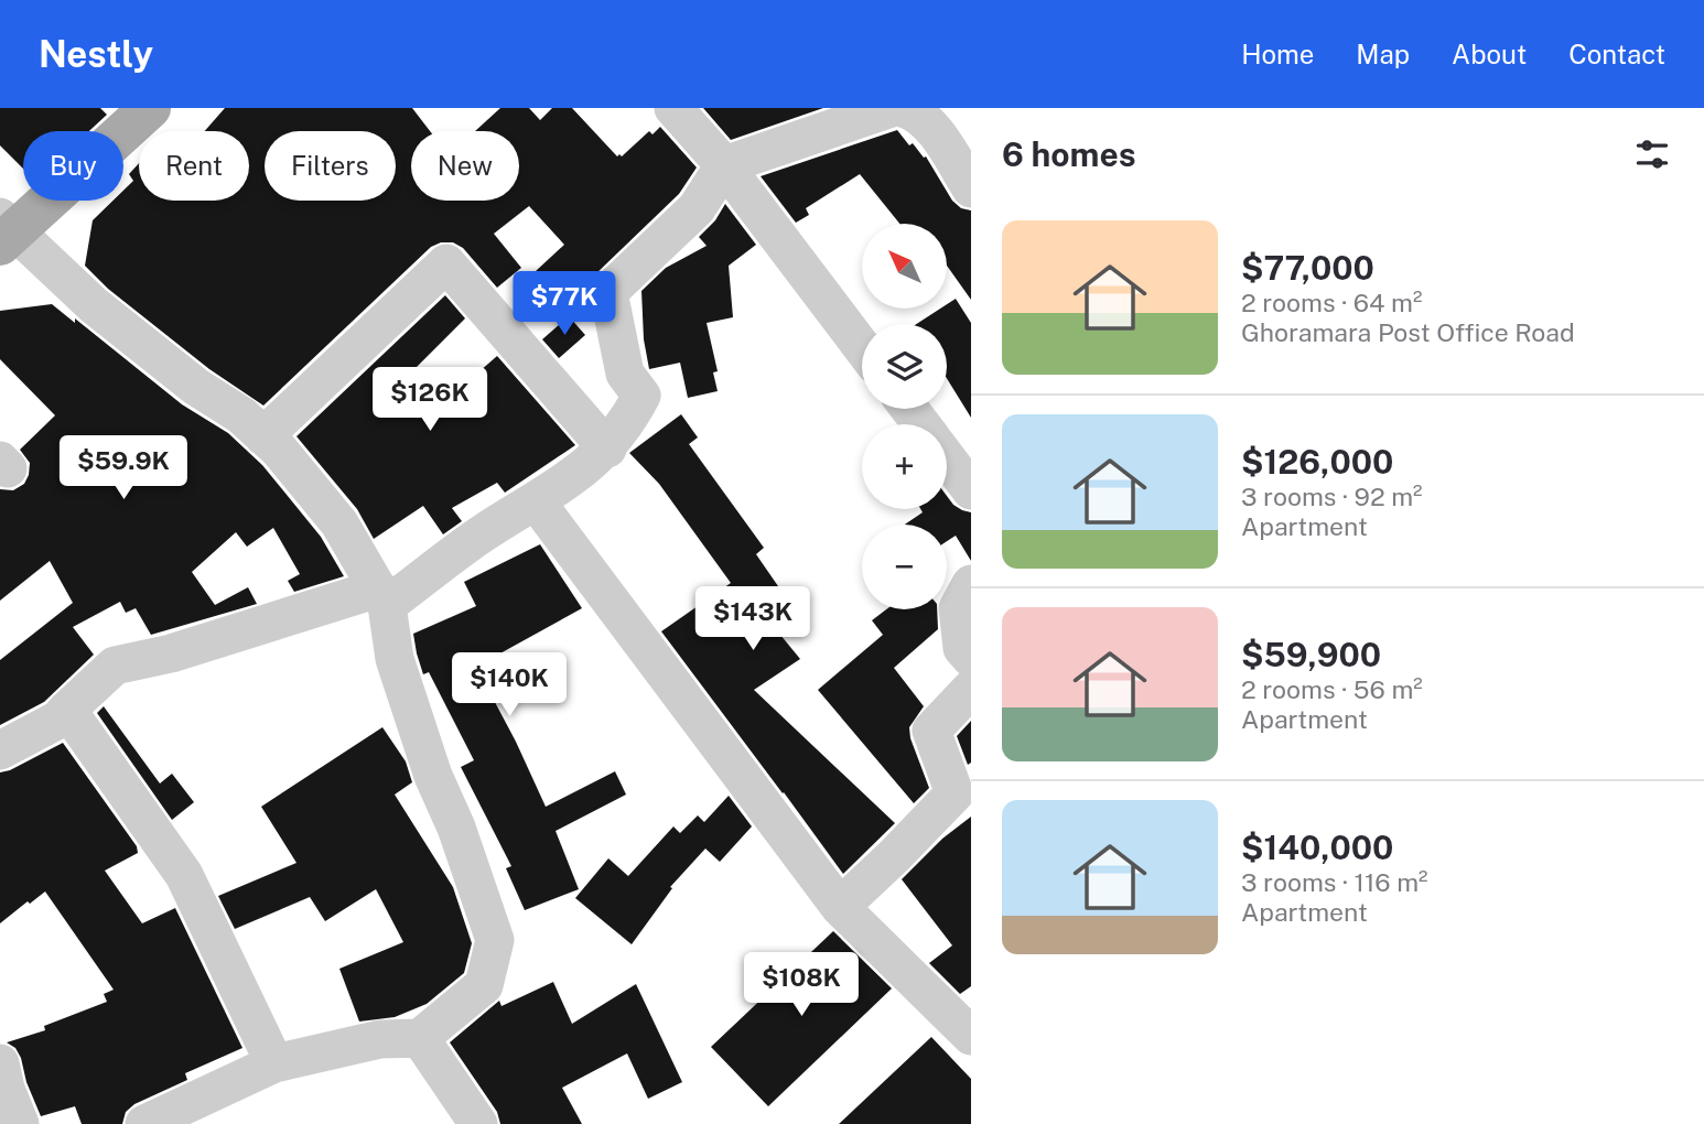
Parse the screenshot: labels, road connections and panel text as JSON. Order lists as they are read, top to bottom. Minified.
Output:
{"north":"top left","page":{"header":"Nestly","nav":["Home","Map","About","Contact"],"heading":"6 homes","chip":["Buy","Rent","Filters","New"],"list":[{"name":"$77,000","note":"2 rooms · 64 m² · Ghoramara Post Office Road"},{"name":"$126,000","note":"3 rooms · 92 m² · Apartment"},{"name":"$59,900","note":"2 rooms · 56 m² · Apartment"},{"name":"$140,000","note":"3 rooms · 116 m² · Apartment"}],"map_buttons":["+","−"],"price":["$77K","$126K","$59.9K","$143K","$140K","$108K"]}}
